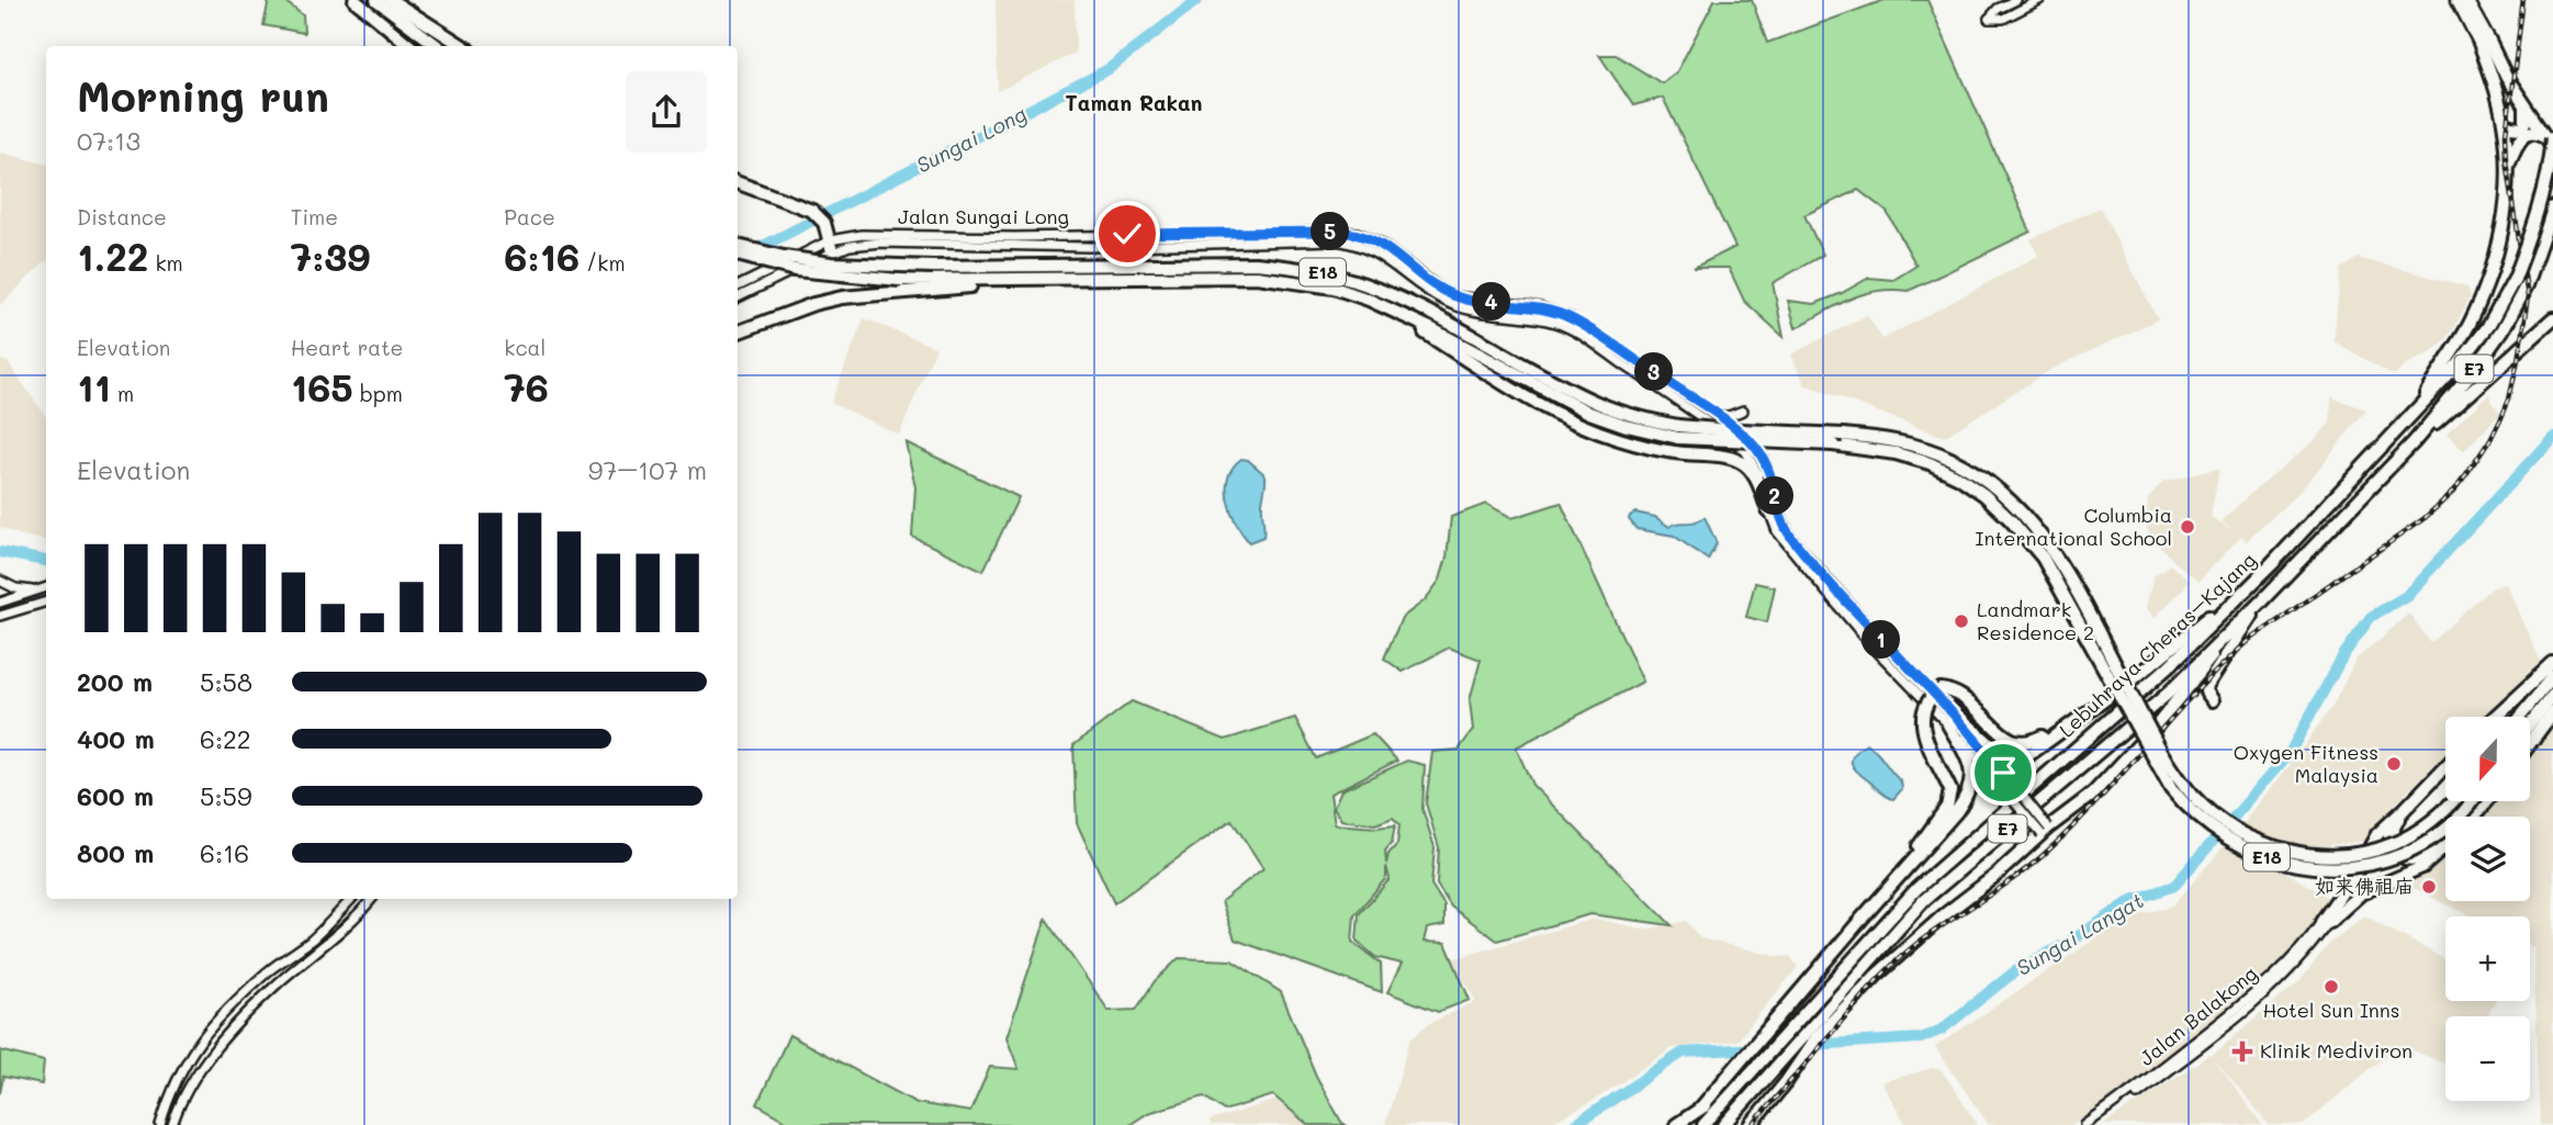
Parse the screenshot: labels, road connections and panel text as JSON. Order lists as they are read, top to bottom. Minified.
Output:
{"streets":{"highway":["E18","E7","Lebuhraya Cheras–Kajang"],"street":["Jalan Sungai Long","Jalan Balakong"]},"districts":["Taman Rakan"],"water":["Sungai Long","Sungai Langat"],"places":{"other":["Columbia International School","Landmark Residence 2","Oxygen Fitness Malaysia","如来佛祖庙","Hotel Sun Inns"],"health":["Klinik Mediviron"]},"north":"bottom","page":{"heading":["Morning run","07:13"],"stats":[["Distance","1.22 km"],["Time","7:39"],["Pace","6:16 /km"],["Elevation","11 m"],["Heart rate","165 bpm"],["kcal","76"]],"pins":["5","4","3","2","1"],"chart":["Elevation","97–107 m"],"list":[{"name":"200 m","note":"5:58"},{"name":"400 m","note":"6:22"},{"name":"600 m","note":"5:59"},{"name":"800 m","note":"6:16"}],"map_buttons":["+","−"]}}
